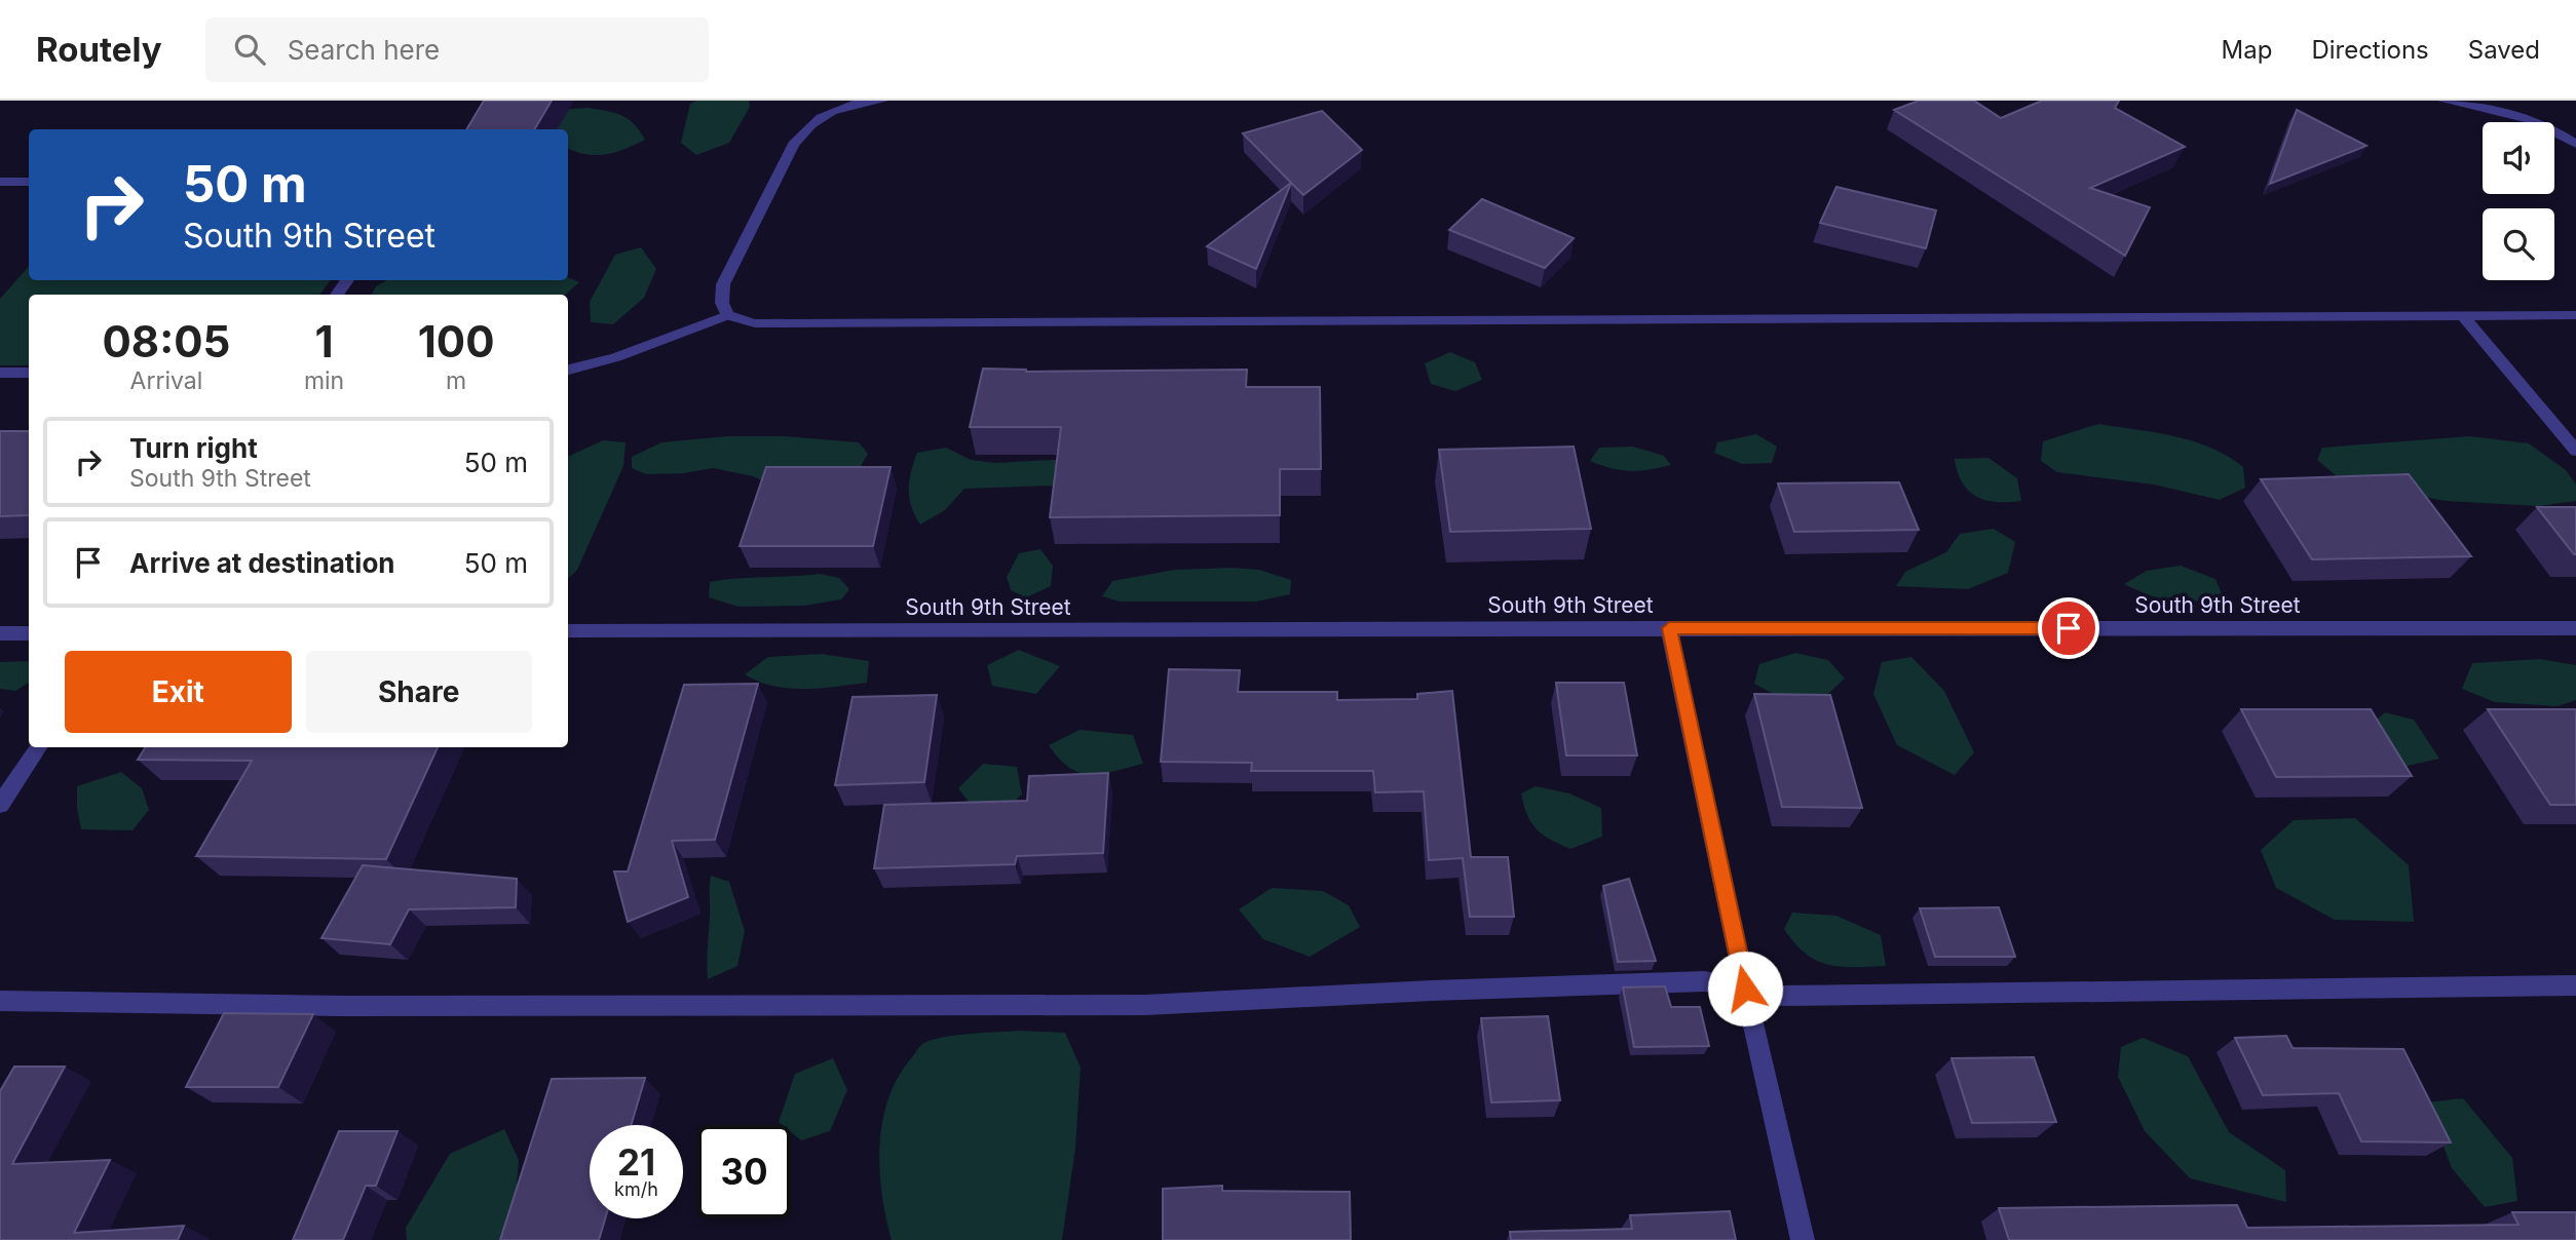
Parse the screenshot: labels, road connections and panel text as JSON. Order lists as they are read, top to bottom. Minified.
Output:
{"streets":{"street":["South 9th Street"]},"page":{"header":"Routely","search":"Search here","nav":["Map","Directions","Saved"],"turn":["50 m","South 9th Street"],"eta":["08:05","Arrival","1","min","100","m"],"list":[{"name":"Turn right","note":"South 9th Street","value":"50 m"},{"name":"Arrive at destination","value":"50 m"}],"buttons":["Exit","Share"],"speed":"21 km/h","limit":"30"}}
